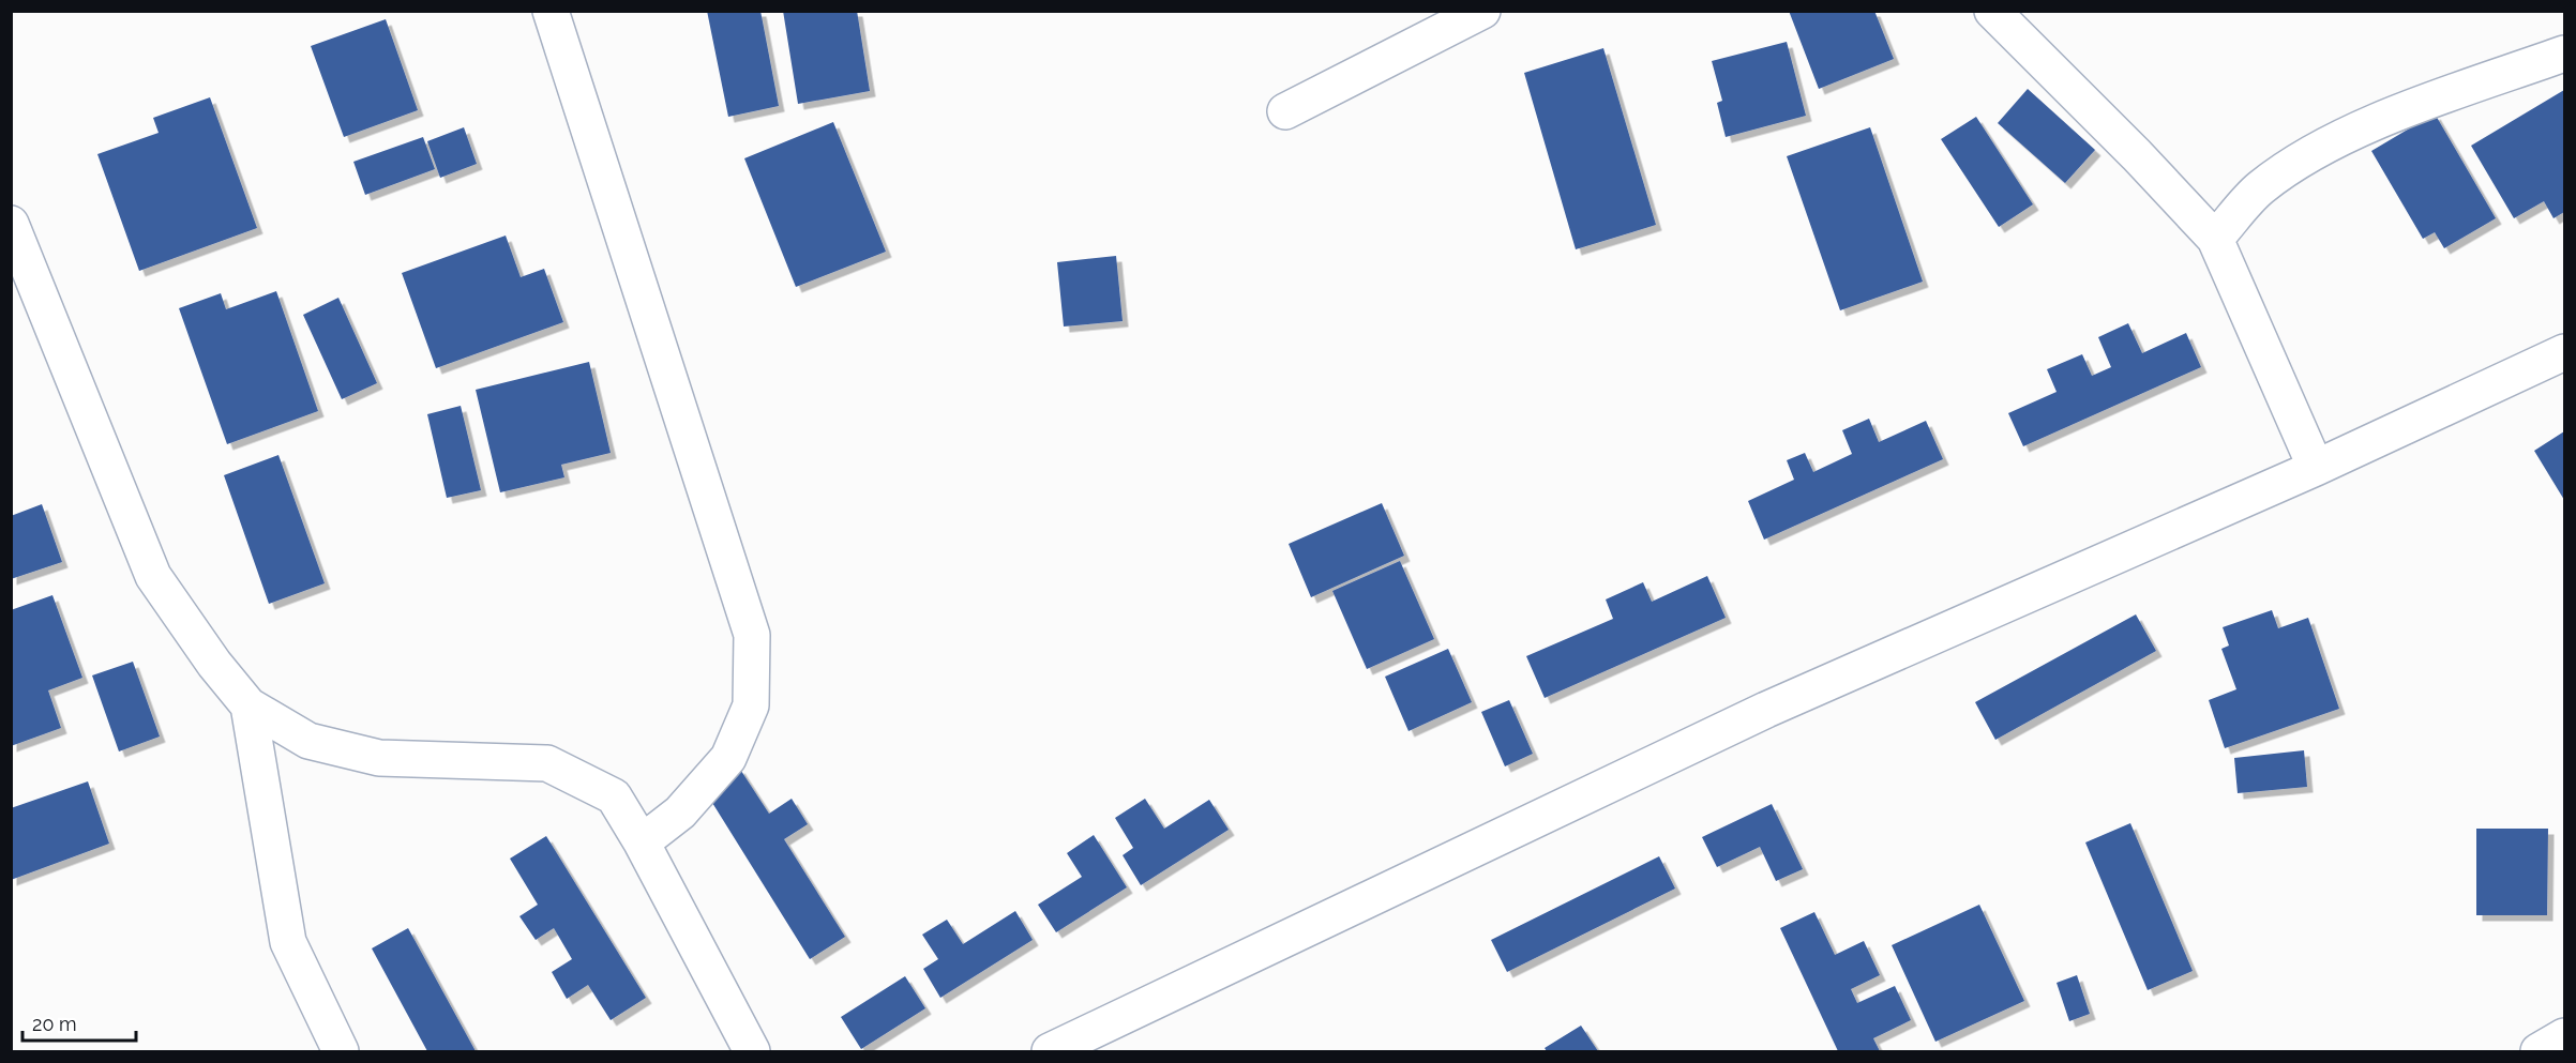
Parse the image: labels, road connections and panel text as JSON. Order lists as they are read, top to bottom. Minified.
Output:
{"scale_bar":"20 m"}
